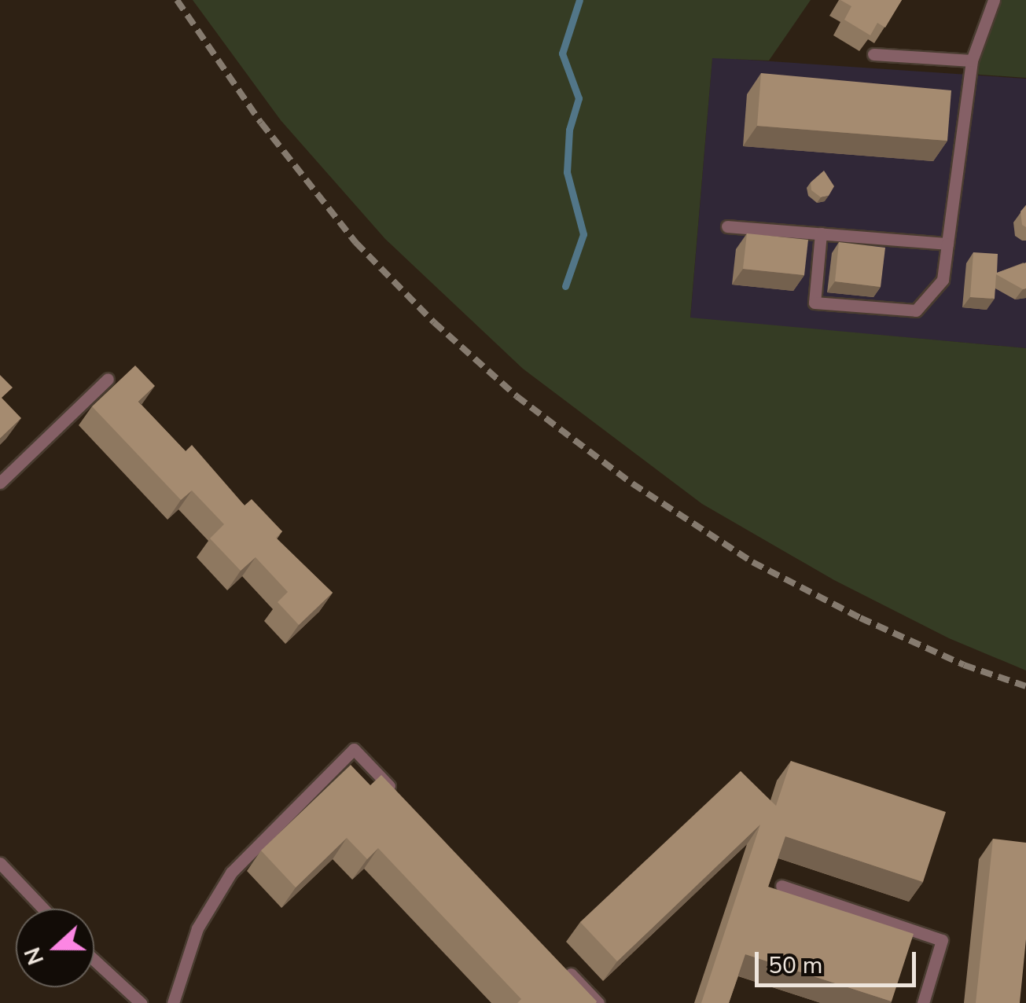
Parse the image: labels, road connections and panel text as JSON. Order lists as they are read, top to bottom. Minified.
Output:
{"scale_bar":"50 m","north":"left"}
